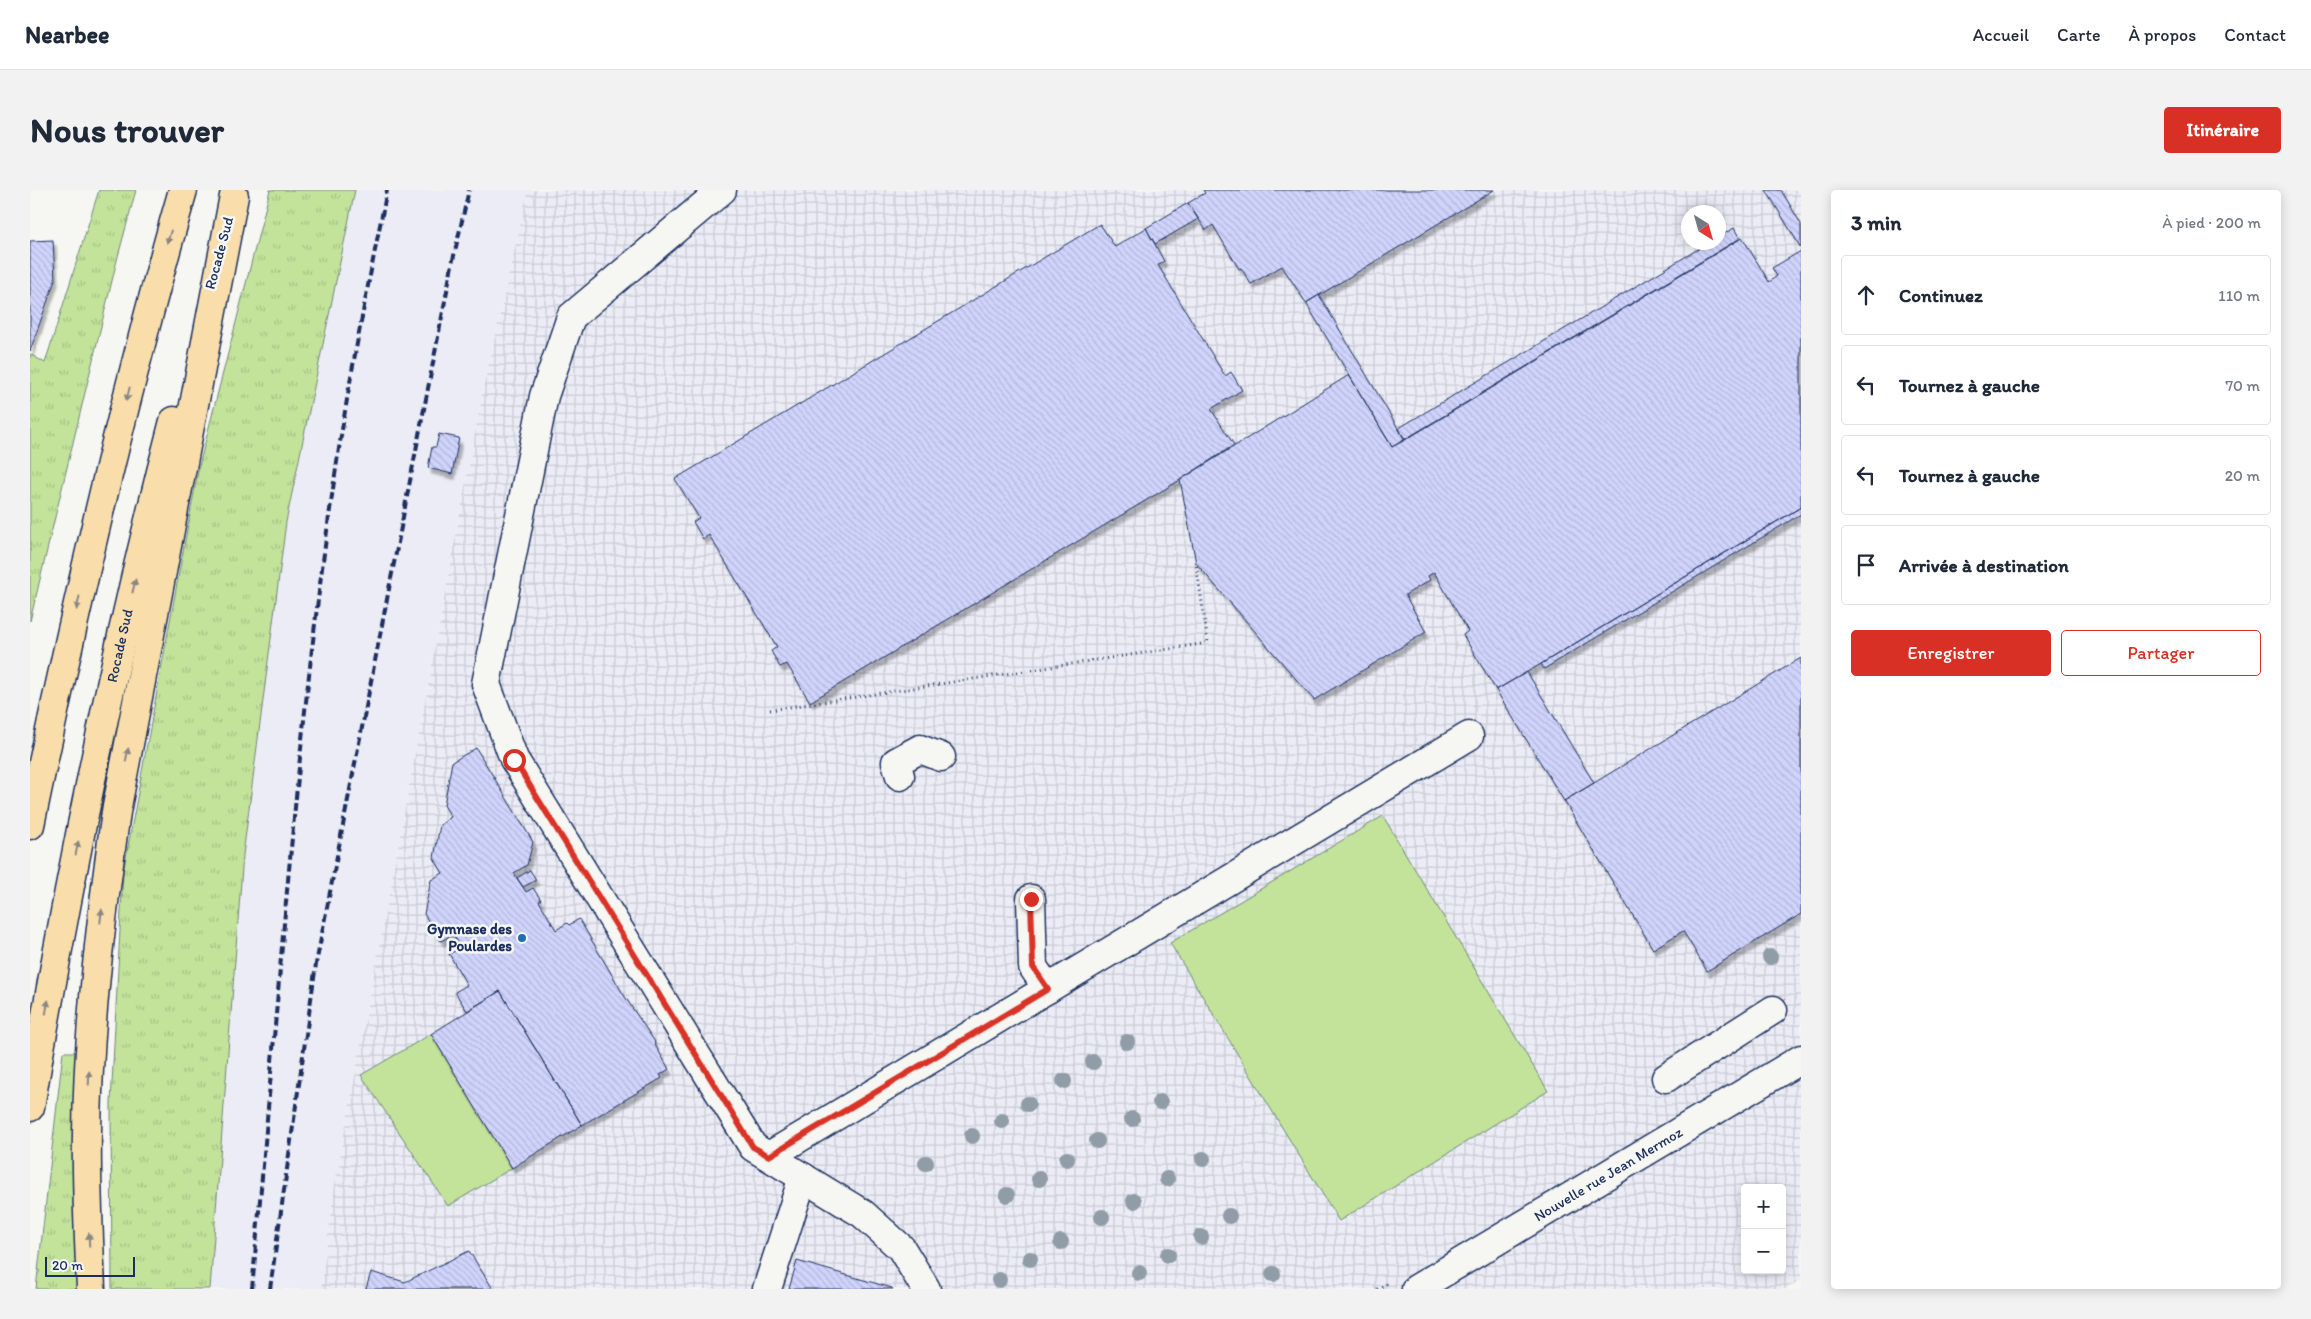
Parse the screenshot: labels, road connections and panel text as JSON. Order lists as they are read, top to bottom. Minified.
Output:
{"streets":{"highway":["Rocade Sud"],"street":["Nouvelle rue Jean Mermoz"]},"places":["Gymnase des Poulardes"],"scale_bar":"20 m","north":"bottom right","page":{"header":"Nearbee","nav":["Accueil","Carte","À propos","Contact"],"buttons":["Itinéraire",["Enregistrer","Partager"]],"title":"Nous trouver","heading":["3 min","À pied · 200 m"],"list":[["Continuez","110 m"],["Tournez à gauche","70 m"],["Tournez à gauche","20 m"],"Arrivée à destination"],"map_buttons":["+","−"],"scale":"20 m"}}
